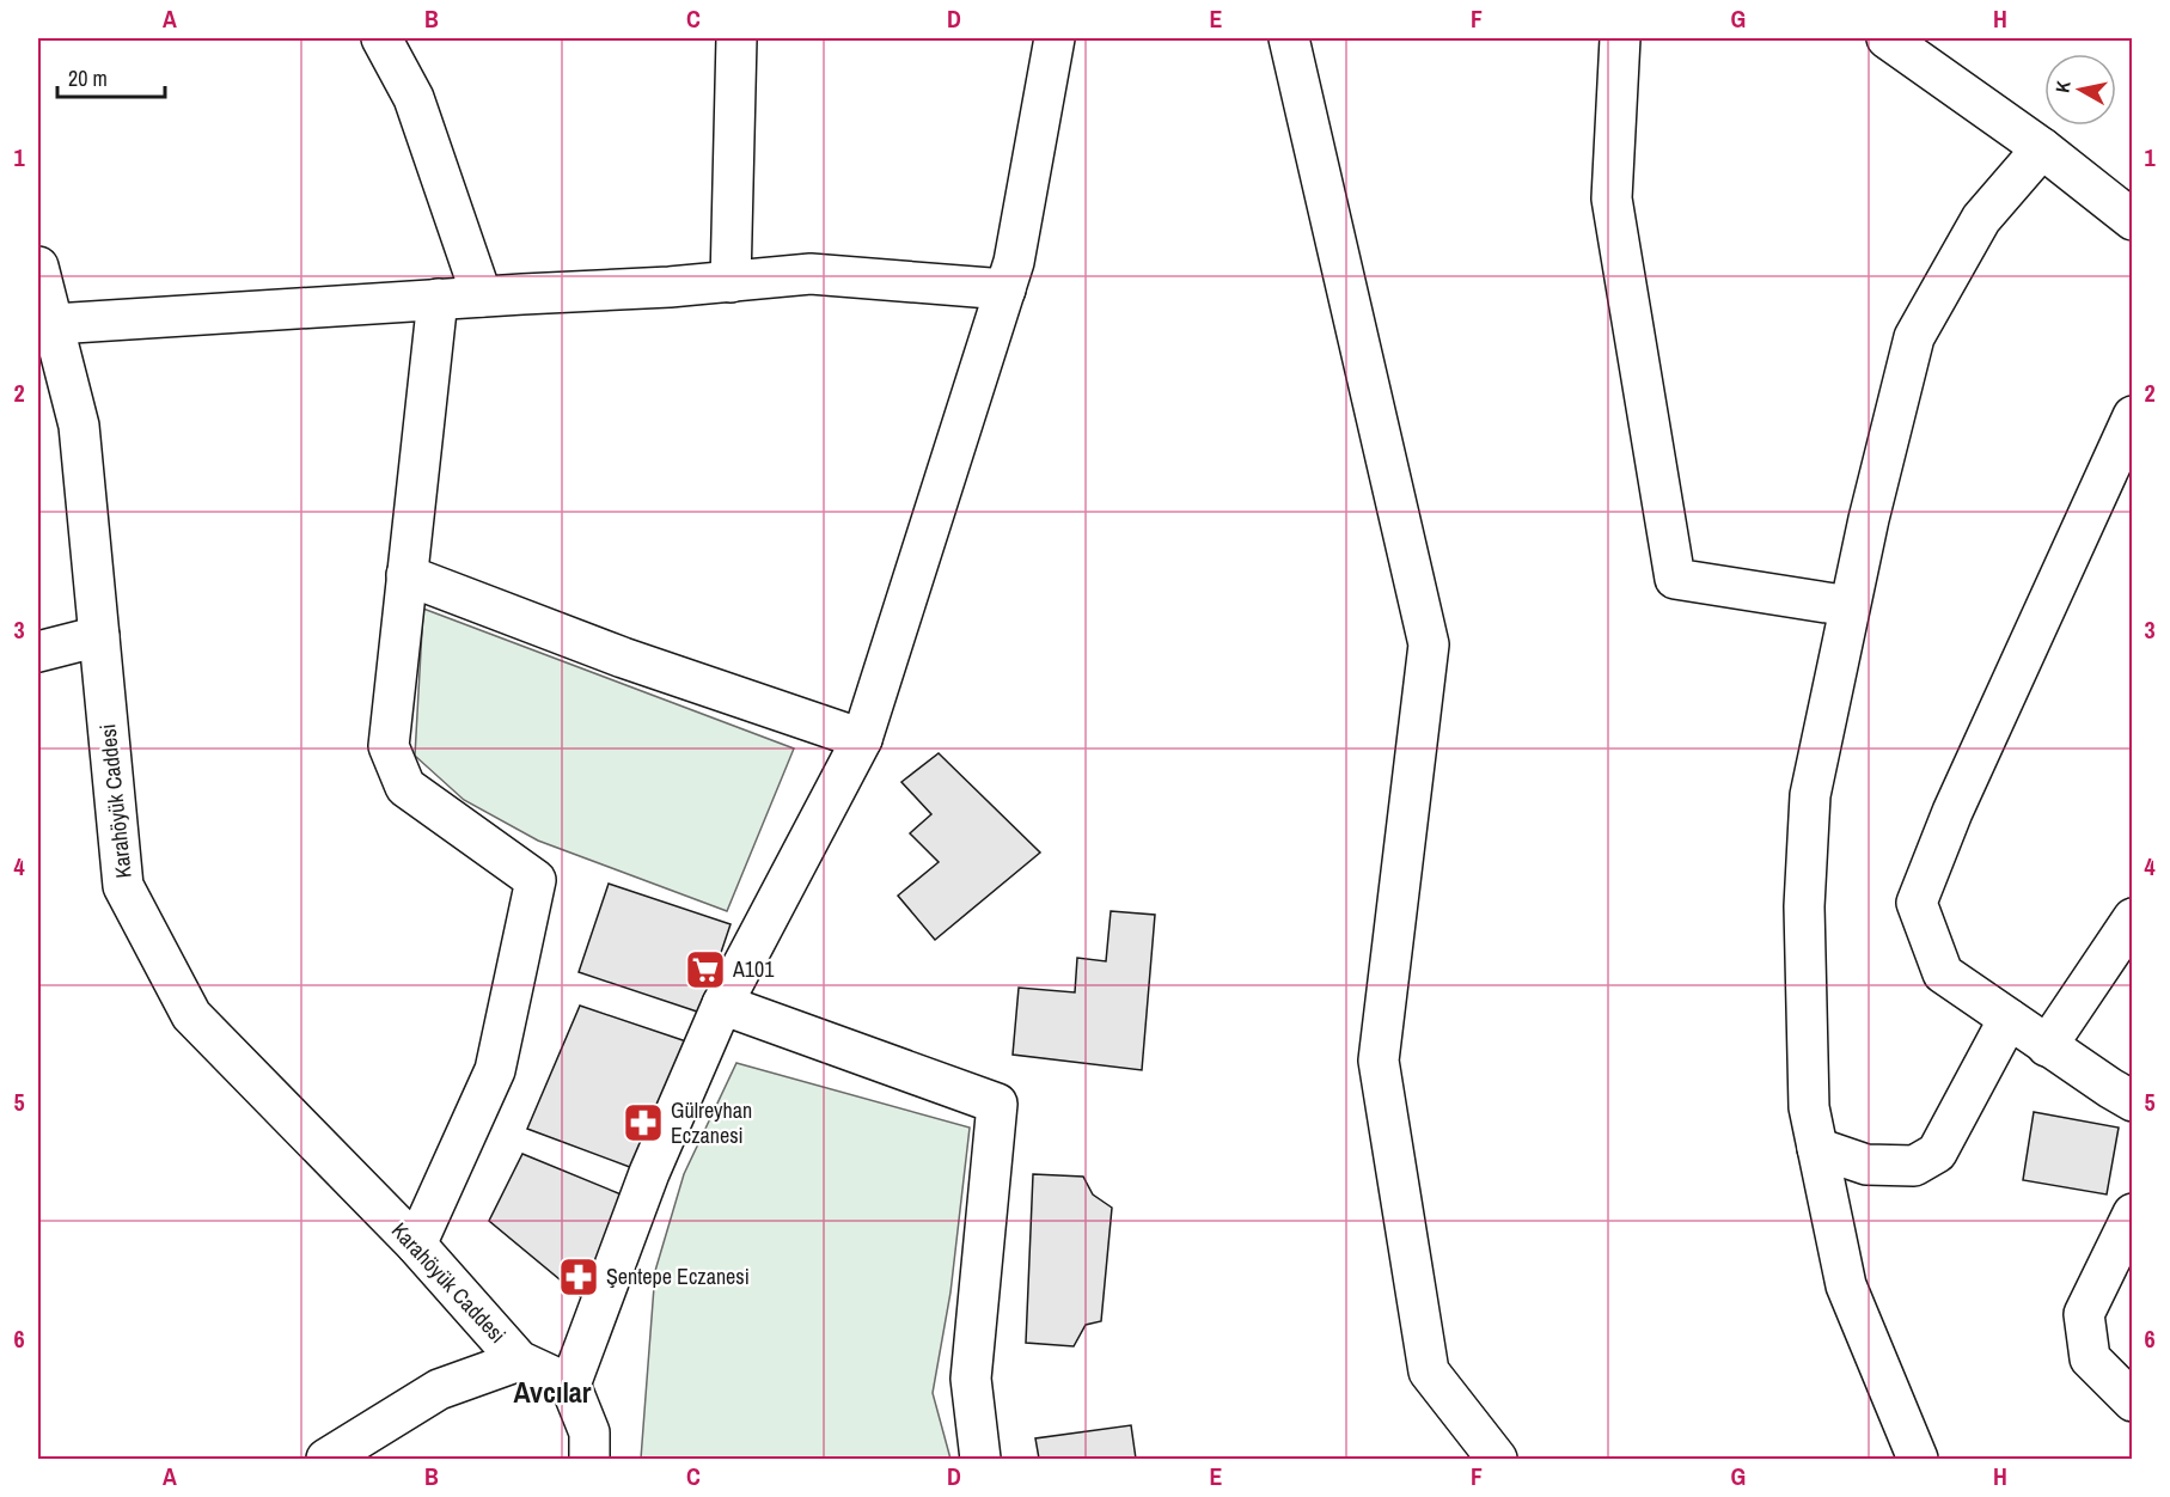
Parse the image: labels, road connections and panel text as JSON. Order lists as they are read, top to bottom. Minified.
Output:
{"streets":{"street":["Karahöyük Caddesi"]},"districts":["Avcılar"],"places":{"supermarket":["A101"],"pharmacy":["Gülreyhan Eczanesi","Şentepe Eczanesi"]},"scale_bar":"20 m","north":"left","grid":{"columns":["A","B","C","D","E","F","G","H"],"rows":["1","2","3","4","5","6"]}}
